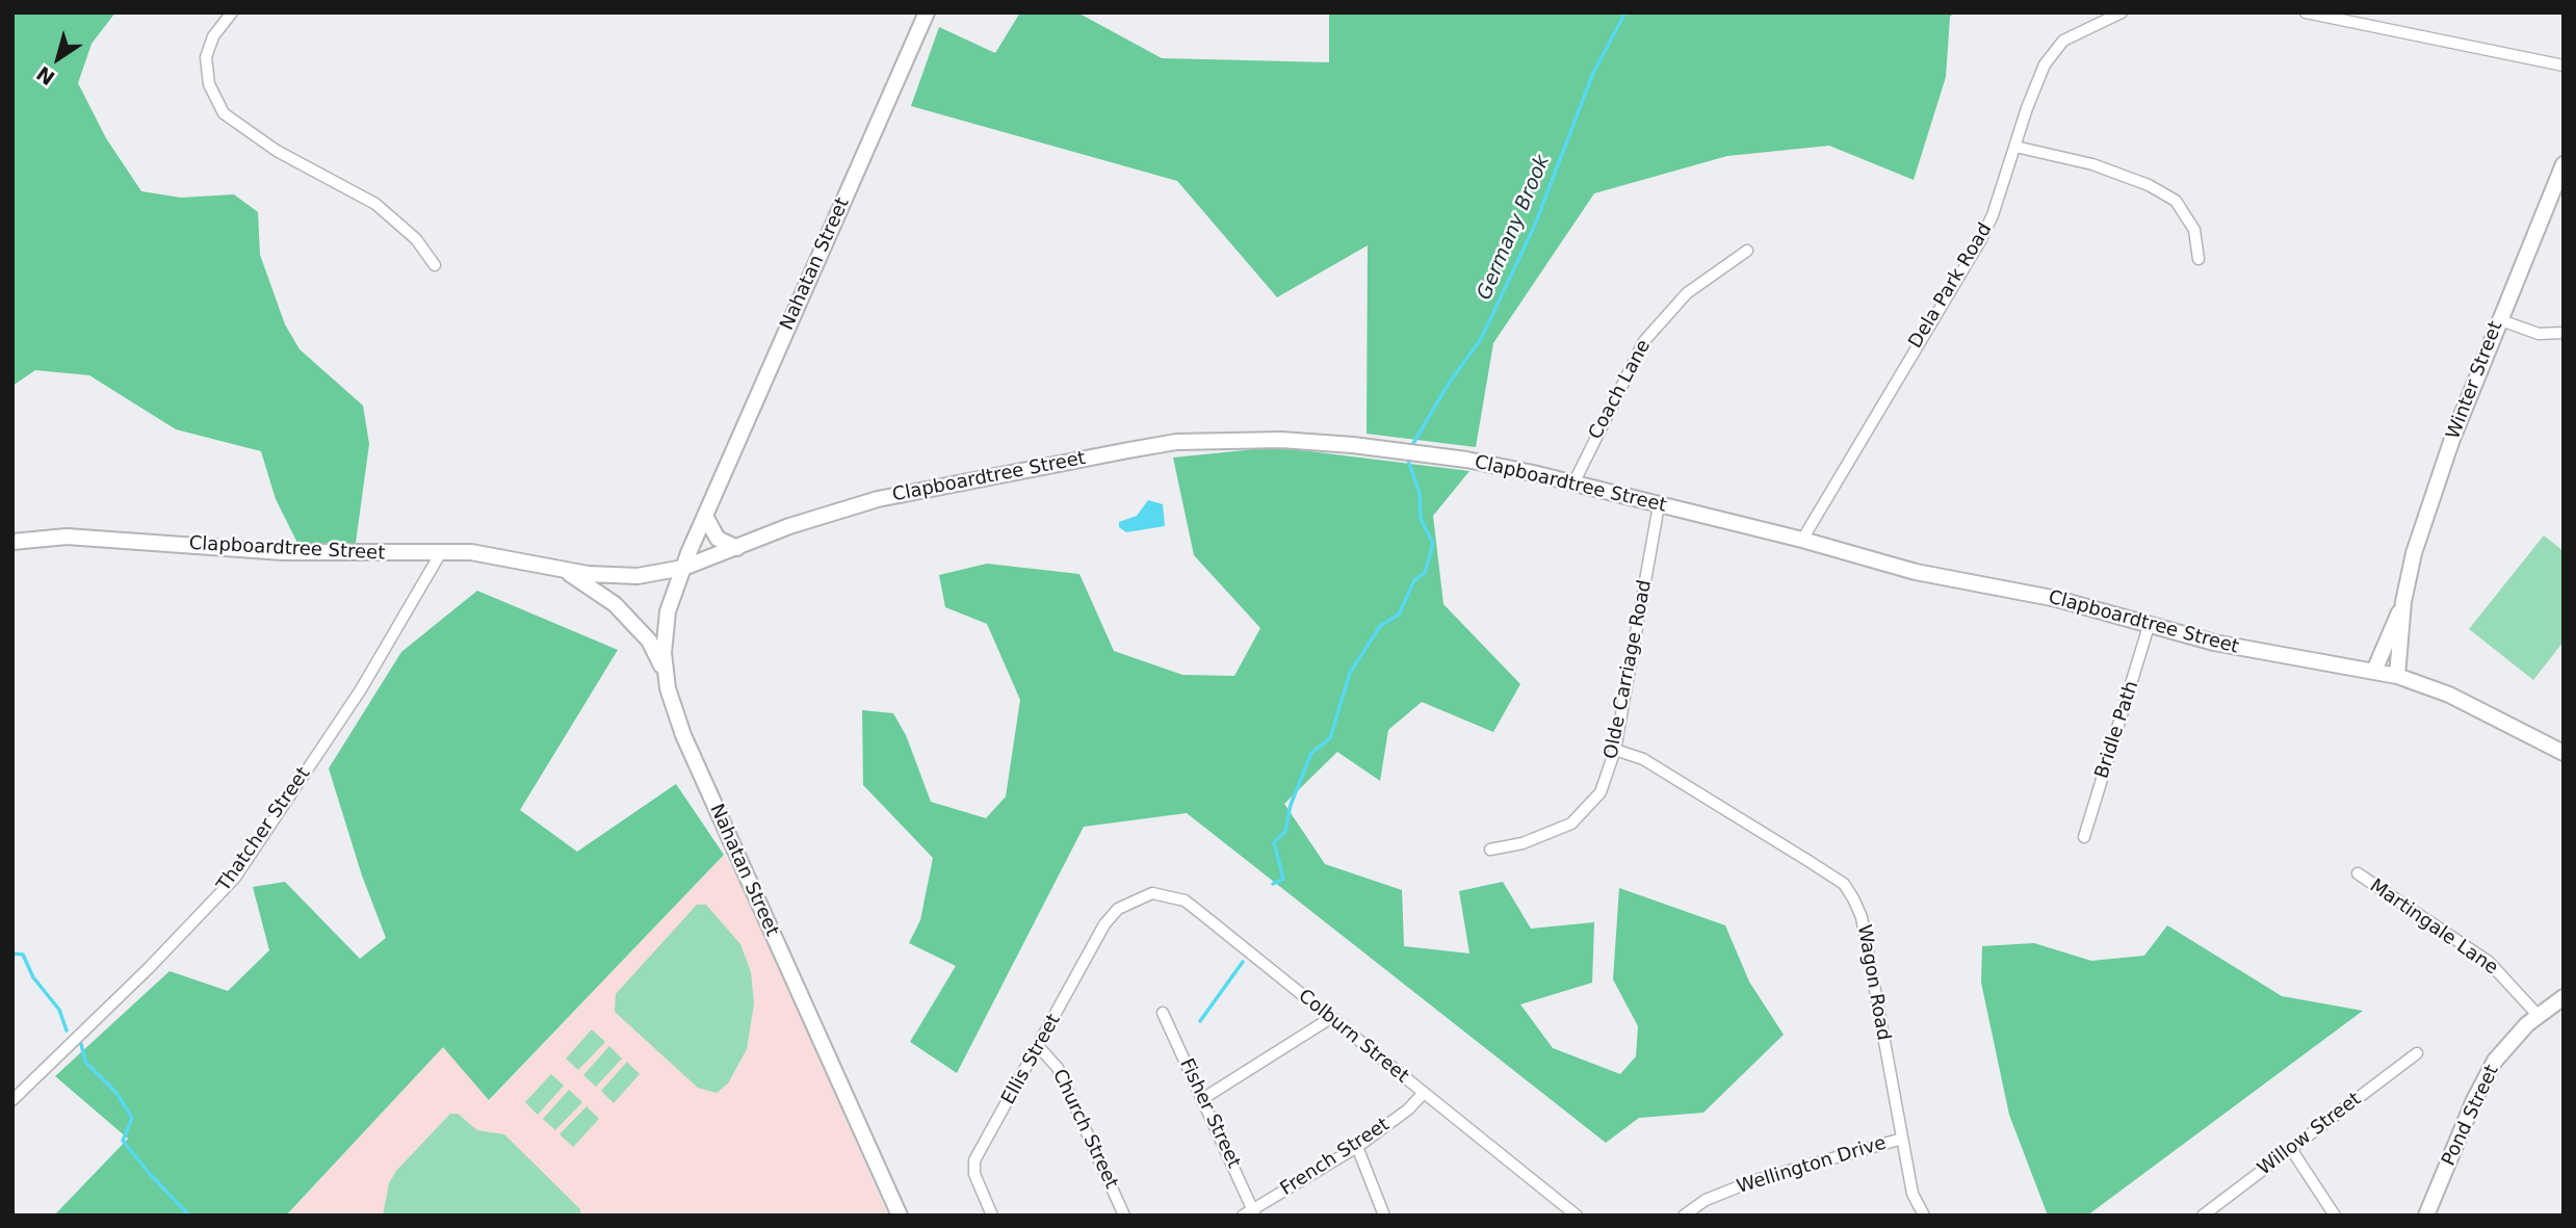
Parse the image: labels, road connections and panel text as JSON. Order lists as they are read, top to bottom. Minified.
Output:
{"streets":{"street":["Nahatan Street","Dela Park Road","Winter Street","Coach Lane","Clapboardtree Street","Olde Carriage Road","Bridle Path","Thatcher Street","Martingale Lane","Wagon Road","Colburn Street","Ellis Street","Fisher Street","Pond Street","Church Street","Willow Street","French Street","Wellington Drive"]},"crossings":[["Nahatan Street","Clapboardtree Street"],["Dela Park Road","Clapboardtree Street"],["Winter Street","Clapboardtree Street"],["Coach Lane","Clapboardtree Street"],["Clapboardtree Street","Olde Carriage Road"],["Clapboardtree Street","Bridle Path"],["Clapboardtree Street","Thatcher Street"],["Olde Carriage Road","Wagon Road"],["Martingale Lane","Pond Street"],["Wagon Road","Wellington Drive"],["Colburn Street","Ellis Street"],["Colburn Street","French Street"],["Ellis Street","Church Street"],["Fisher Street","French Street"]],"water":["Germany Brook"],"north":"bottom left"}
